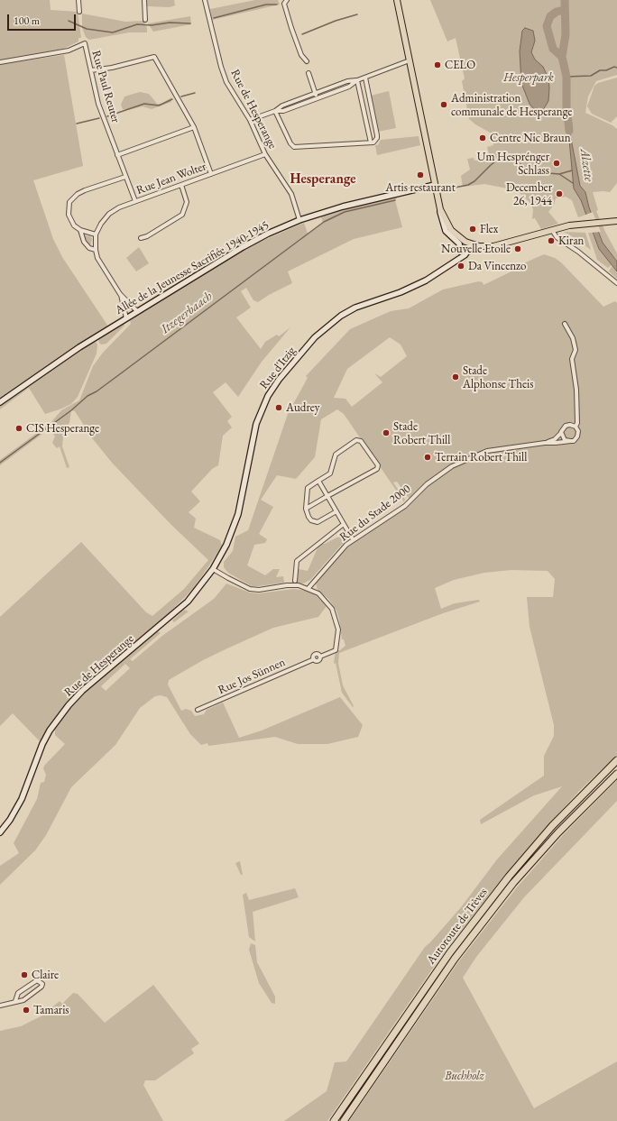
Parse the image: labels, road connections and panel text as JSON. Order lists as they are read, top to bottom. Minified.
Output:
{"streets":{"highway":["Autoroute de Trèves"],"main road":["Rue de Hesperange","Allée de la Jeunesse Sacrifiée 1940-1945","Rue d'Itzig"],"street":["Rue Paul Reuter","Rue Jean Wolter","Rue du Stade 2000","Rue Jos Sünnen"]},"crossings":[["Rue Paul Reuter","Rue Jean Wolter"],["Rue de Hesperange","Rue Jean Wolter"],["Rue de Hesperange","Allée de la Jeunesse Sacrifiée 1940-1945"],["Rue de Hesperange","Rue d'Itzig"],["Rue du Stade 2000","Rue Jos Sünnen"]],"districts":["Hesperange"],"water":["Alzette","Itzegerbaach"],"parks":["Hesperpark","Buchholz"],"places":["CELO","Administration communale de Hesperange","Centre Nic Braun","Um Hesprénger Schlass","Artis restaurant","December 26, 1944","Flex","Kiran","Nouvelle Etoile","Da Vincenzo","Stade Alphonse Theis","Audrey","CIS Hesperange","Stade Robert Thill","Terrain Robert Thill","Claire","Tamaris"],"scale_bar":"100 m"}
